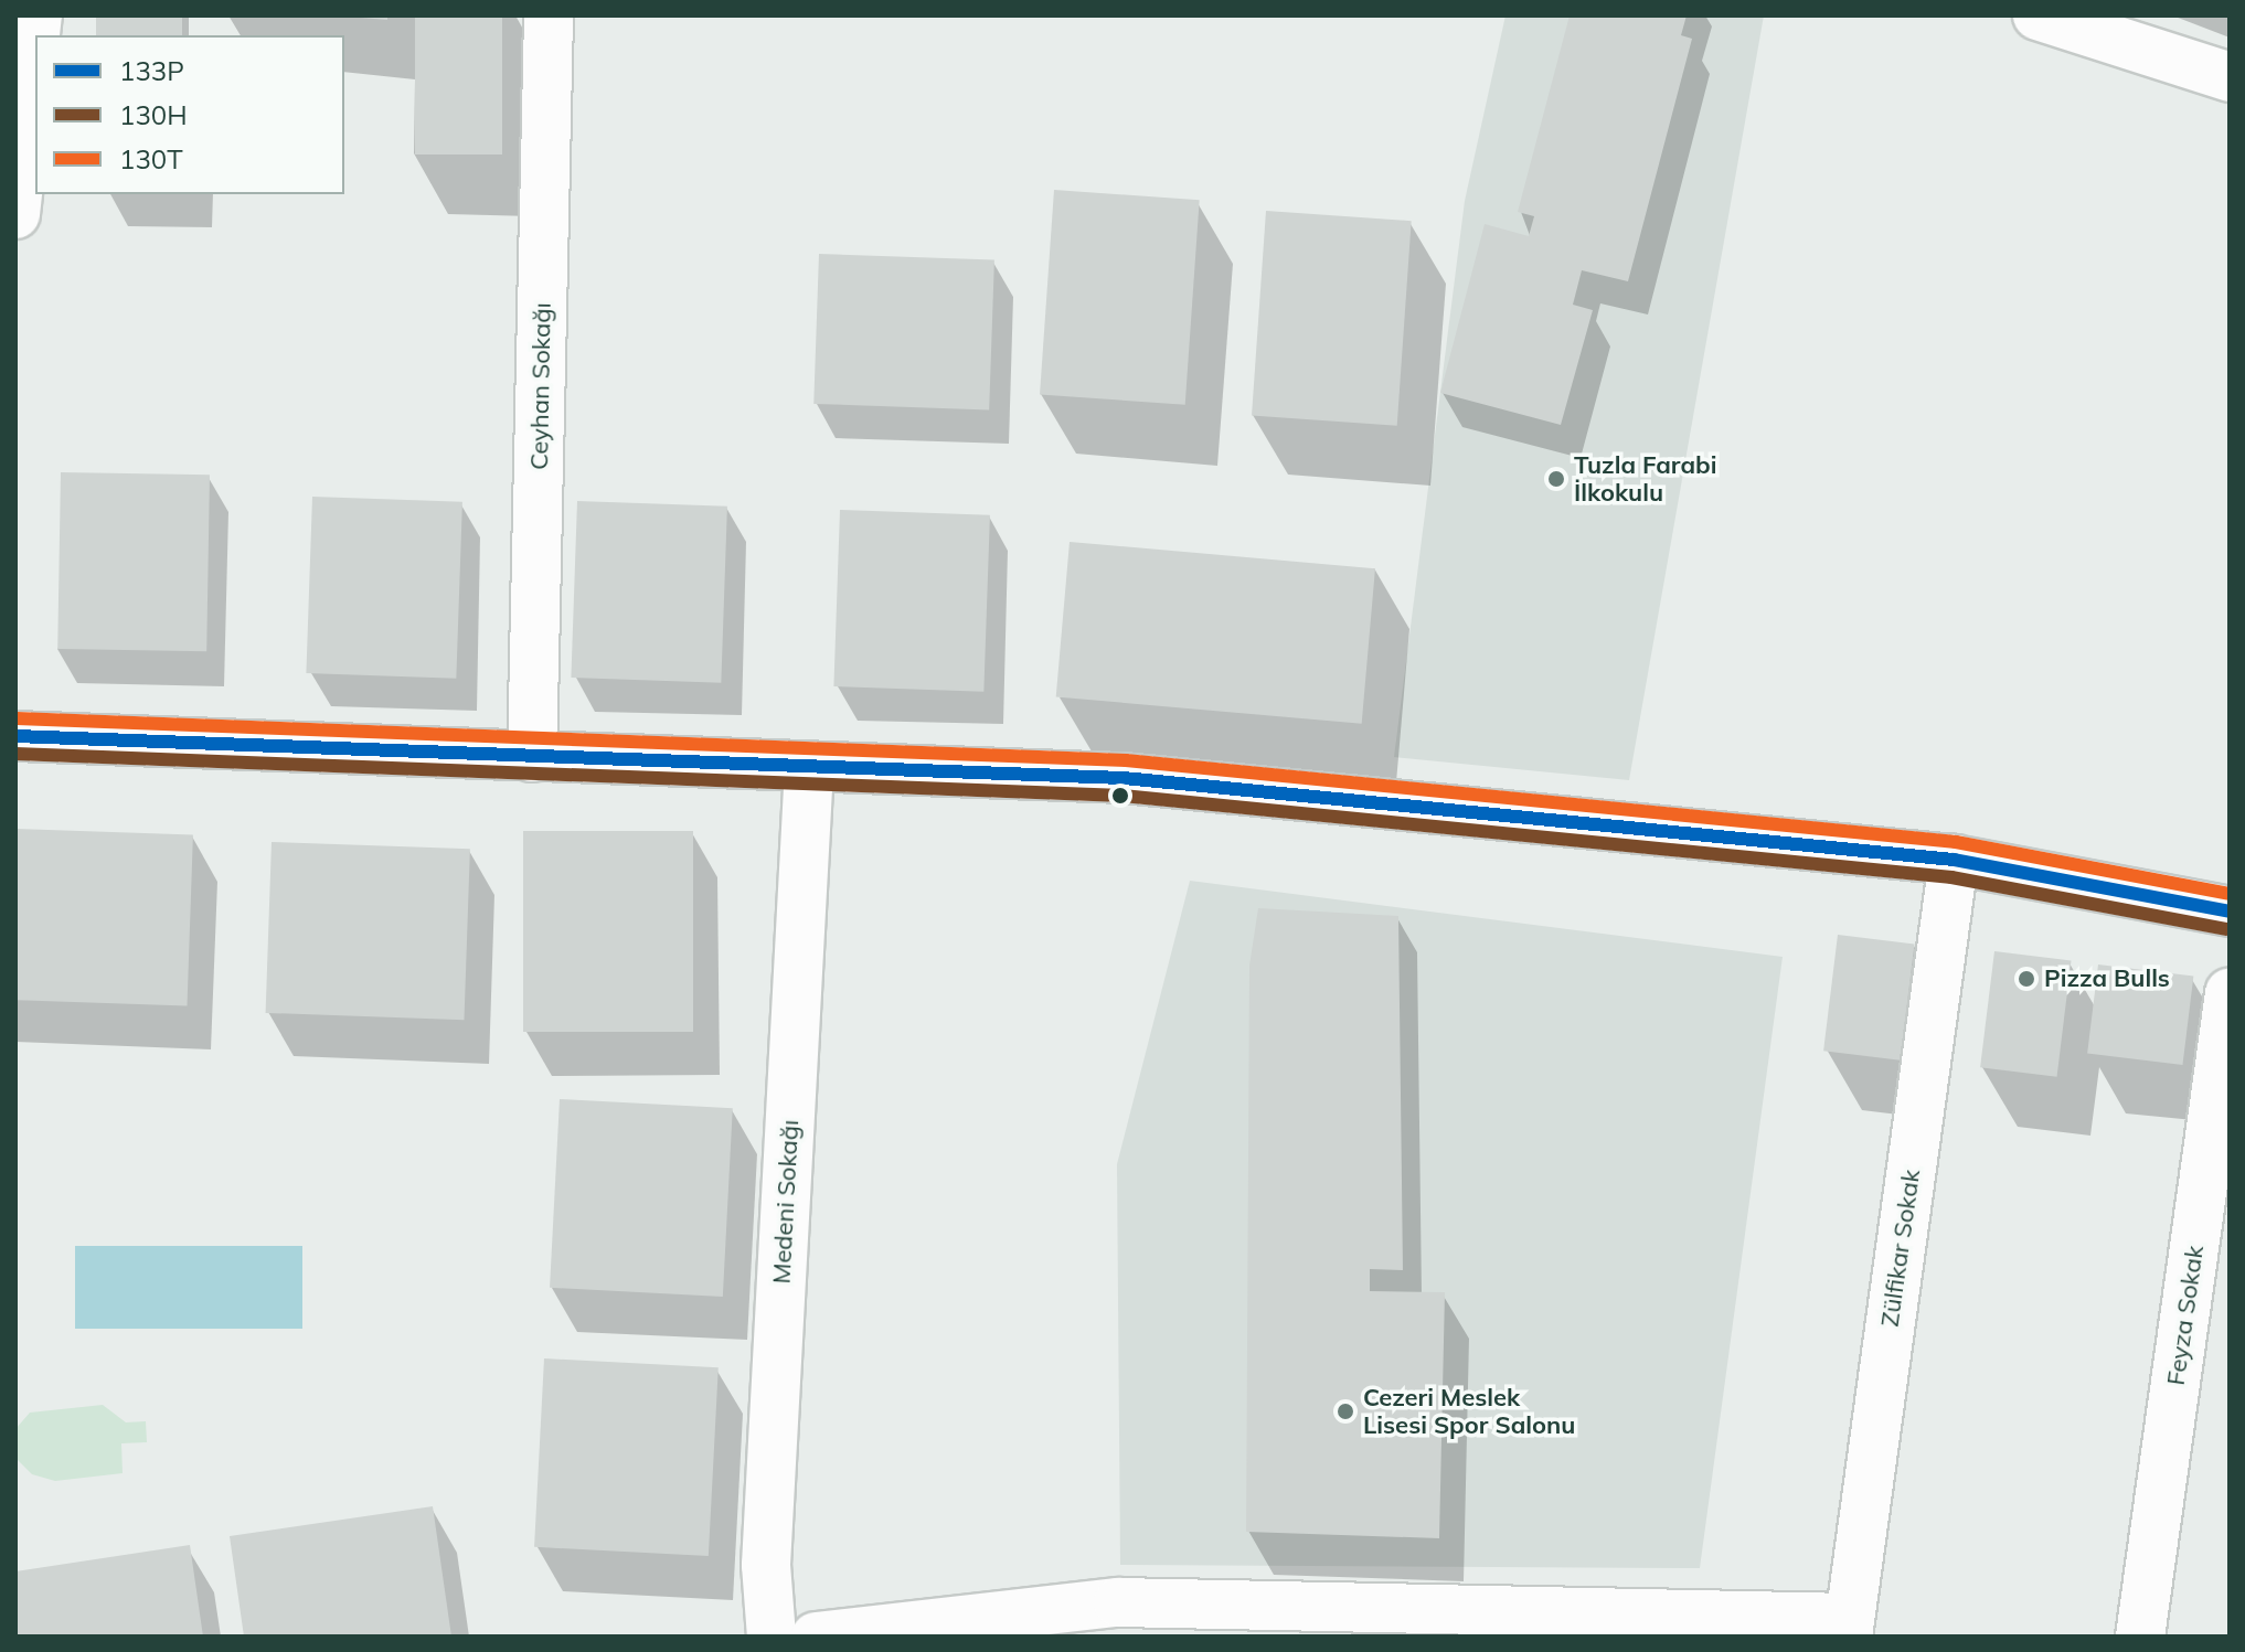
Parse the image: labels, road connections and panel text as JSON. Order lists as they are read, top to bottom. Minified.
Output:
{"streets":{"street":["Ceyhan Sokağı","Medeni Sokağı","Zülfikar Sokak","Feyza Sokak"]},"places":["Tuzla Farabi İlkokulu","Pizza Bulls","Cezeri Meslek Lisesi Spor Salonu"],"lines":["transit line 130T","transit line 133P","transit line 130H"],"legend":["133P","130H","130T"]}
